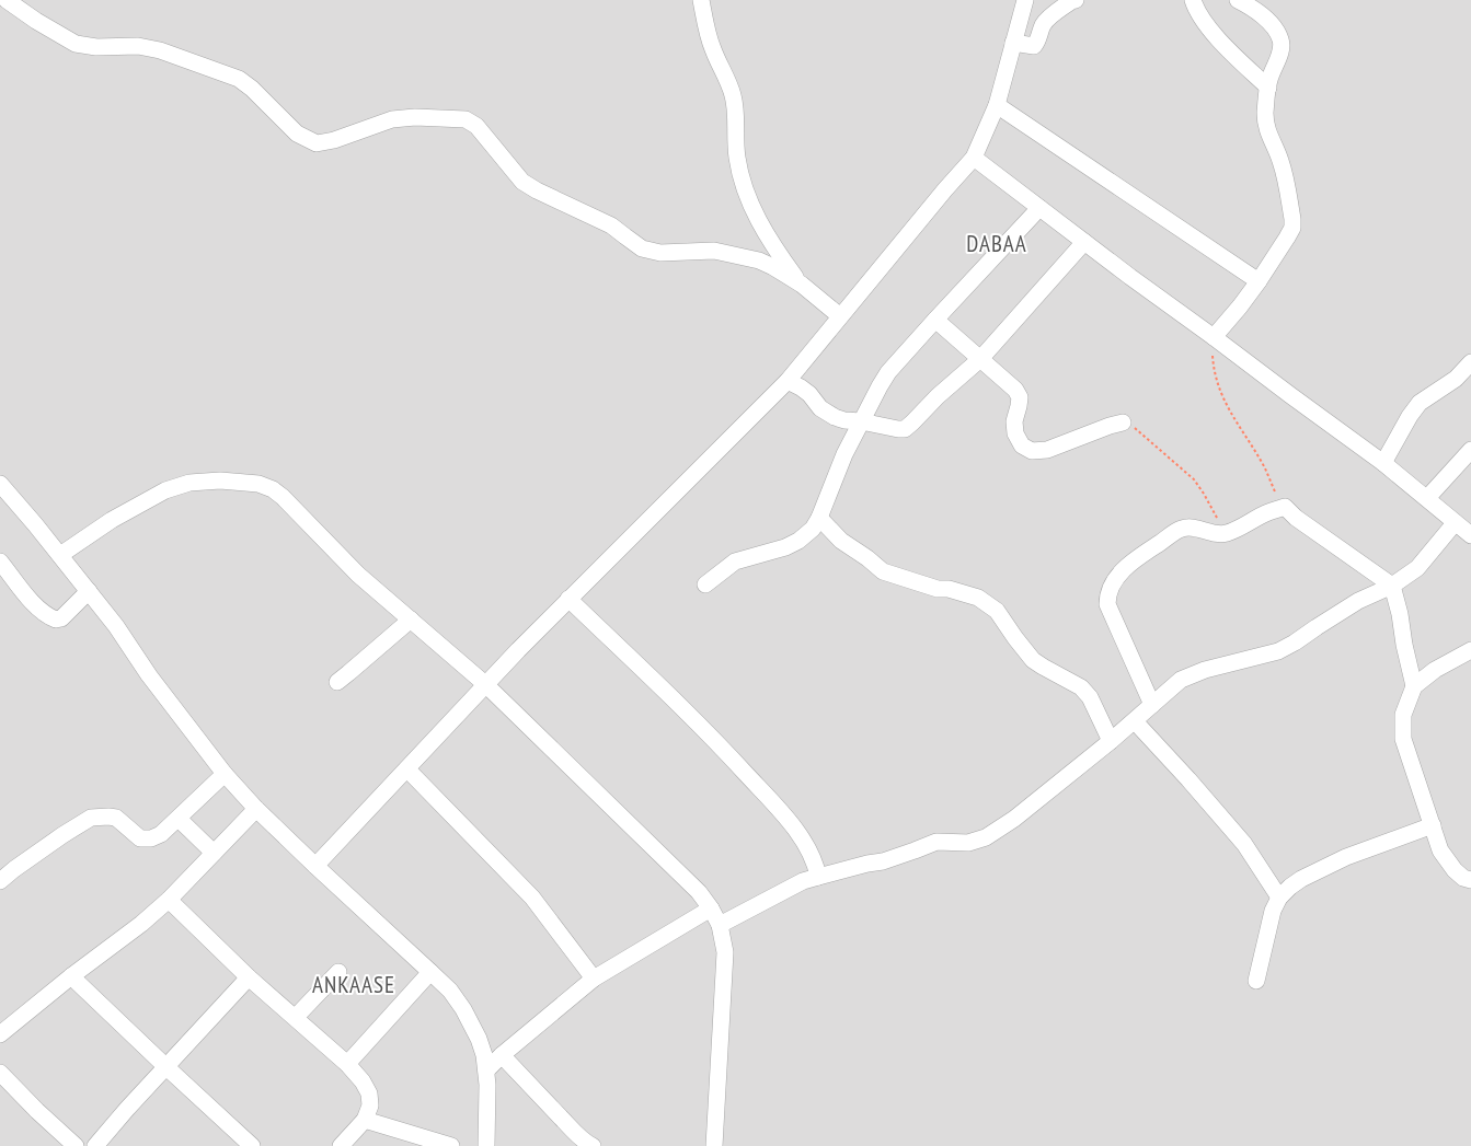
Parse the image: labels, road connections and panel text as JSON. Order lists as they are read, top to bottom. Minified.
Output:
{"districts":["DABAA","ANKAASE"]}
